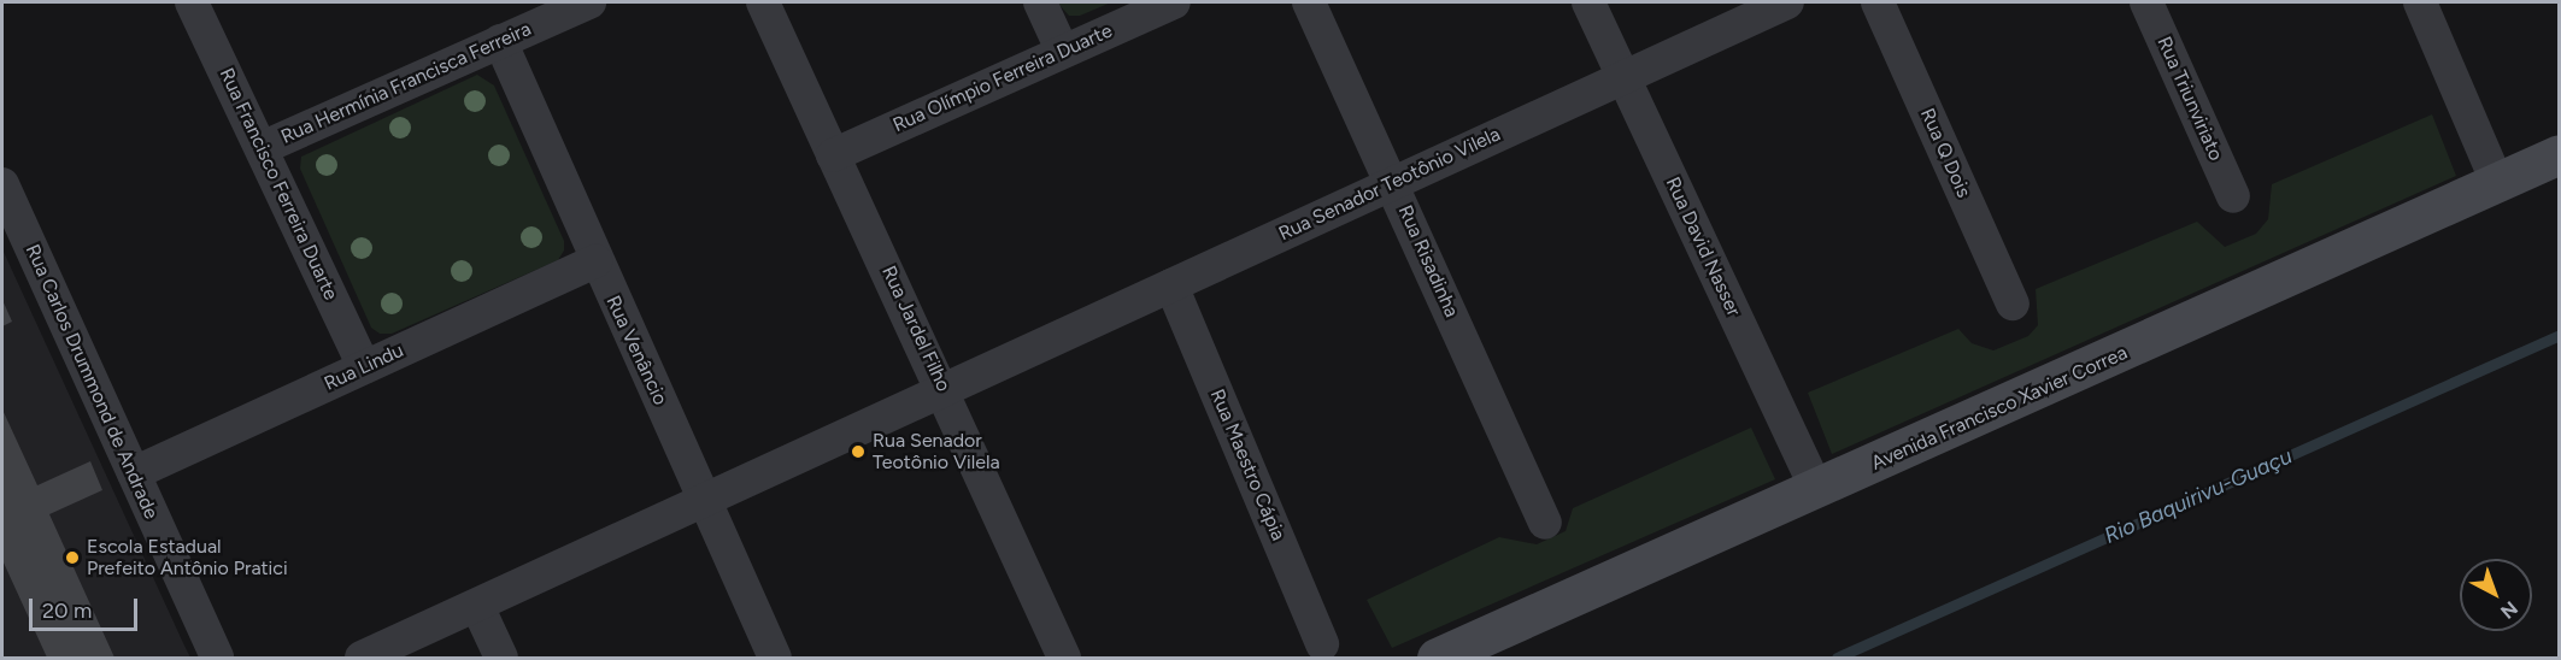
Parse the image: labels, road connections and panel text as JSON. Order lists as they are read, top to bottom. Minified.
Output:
{"streets":{"street":["Rua Olímpio Ferreira Duarte","Rua Hermínia Francisca Ferreira","Rua Triunviriato","Rua Q Dois","Rua Francisco Ferreira Duarte","Rua Senador Teotônio Vilela","Rua David Nasser","Rua Risadinha","Rua Jardel Filho","Rua Venâncio","Rua Lindu","Rua Carlos Drummond de Andrade","Avenida Francisco Xavier Correa","Rua Maestro Cápia"]},"crossings":[["Rua Olímpio Ferreira Duarte","Rua Jardel Filho"],["Rua Hermínia Francisca Ferreira","Rua Francisco Ferreira Duarte"],["Rua Hermínia Francisca Ferreira","Rua Venâncio"],["Rua Francisco Ferreira Duarte","Rua Lindu"],["Rua Senador Teotônio Vilela","Rua David Nasser"],["Rua Senador Teotônio Vilela","Rua Risadinha"],["Rua Senador Teotônio Vilela","Rua Jardel Filho"],["Rua Senador Teotônio Vilela","Rua Venâncio"],["Rua Senador Teotônio Vilela","Rua Maestro Cápia"],["Rua David Nasser","Avenida Francisco Xavier Correa"],["Rua Venâncio","Rua Lindu"],["Rua Lindu","Rua Carlos Drummond de Andrade"]],"water":["Rio Baquirivu-Guaçu"],"places":["Rua Senador Teotônio Vilela","Escola Estadual Prefeito Antônio Pratici"],"scale_bar":"20 m","north":"bottom right"}
